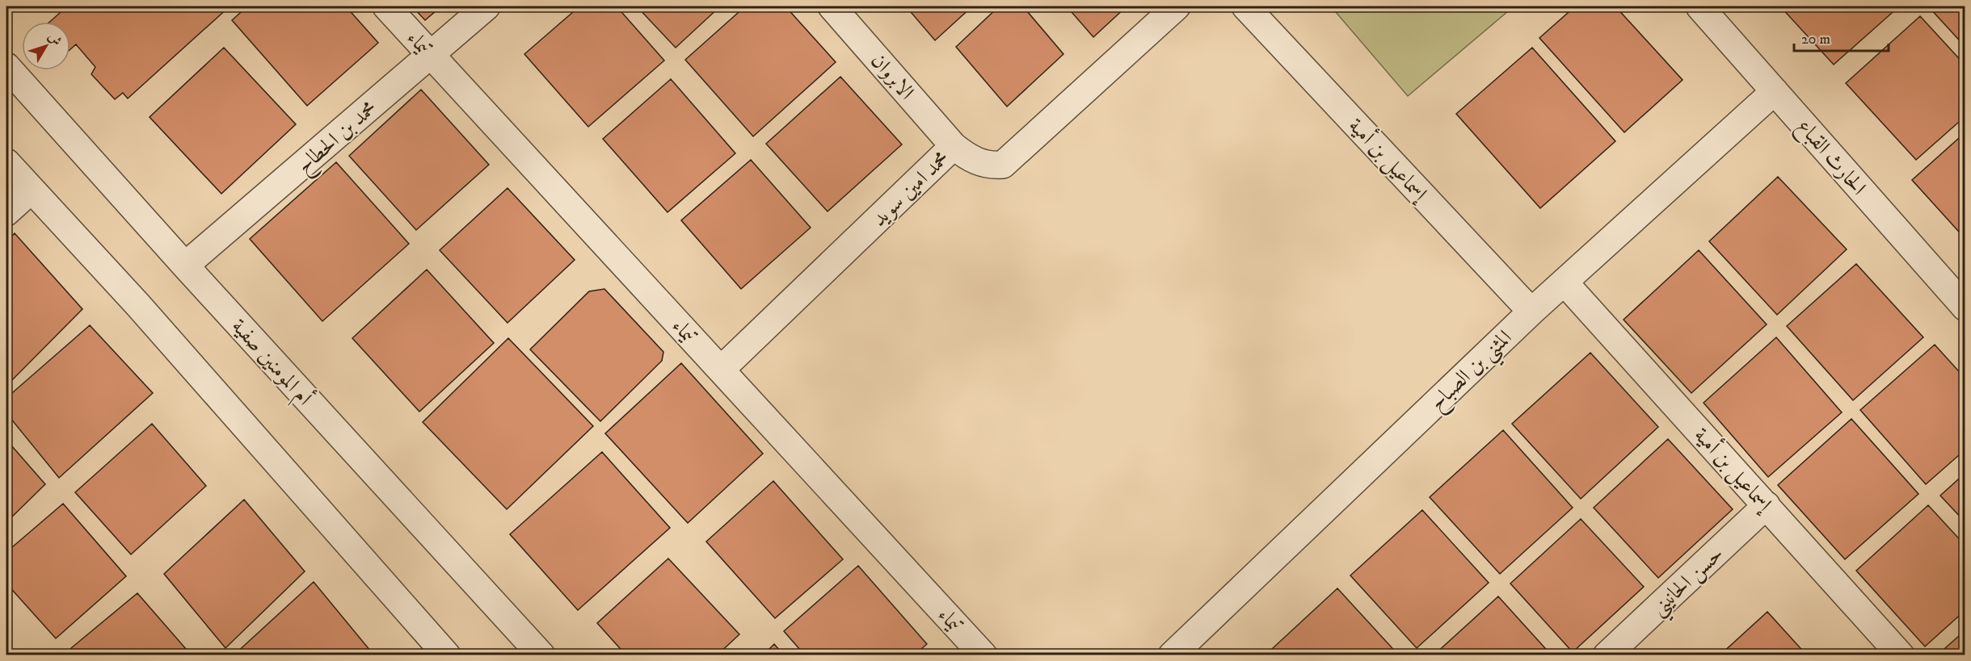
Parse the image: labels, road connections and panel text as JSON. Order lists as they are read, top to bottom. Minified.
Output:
{"streets":{"street":["تيماء","الابروان","محمد بن الحطاح","الحارث القباع","إسماعيل بن أمية","محمد امين سويد","أم المومنين صفية","المثني بن الصباح","حسن الحانيني"]},"crossings":[["تيماء","محمد بن الحطاح"],["تيماء","محمد امين سويد"],["الابروان","محمد امين سويد"],["محمد بن الحطاح","أم المومنين صفية"],["الحارث القباع","المثني بن الصباح"],["إسماعيل بن أمية","المثني بن الصباح"],["إسماعيل بن أمية","حسن الحانيني"]],"scale_bar":"20 m","north":"top right"}
